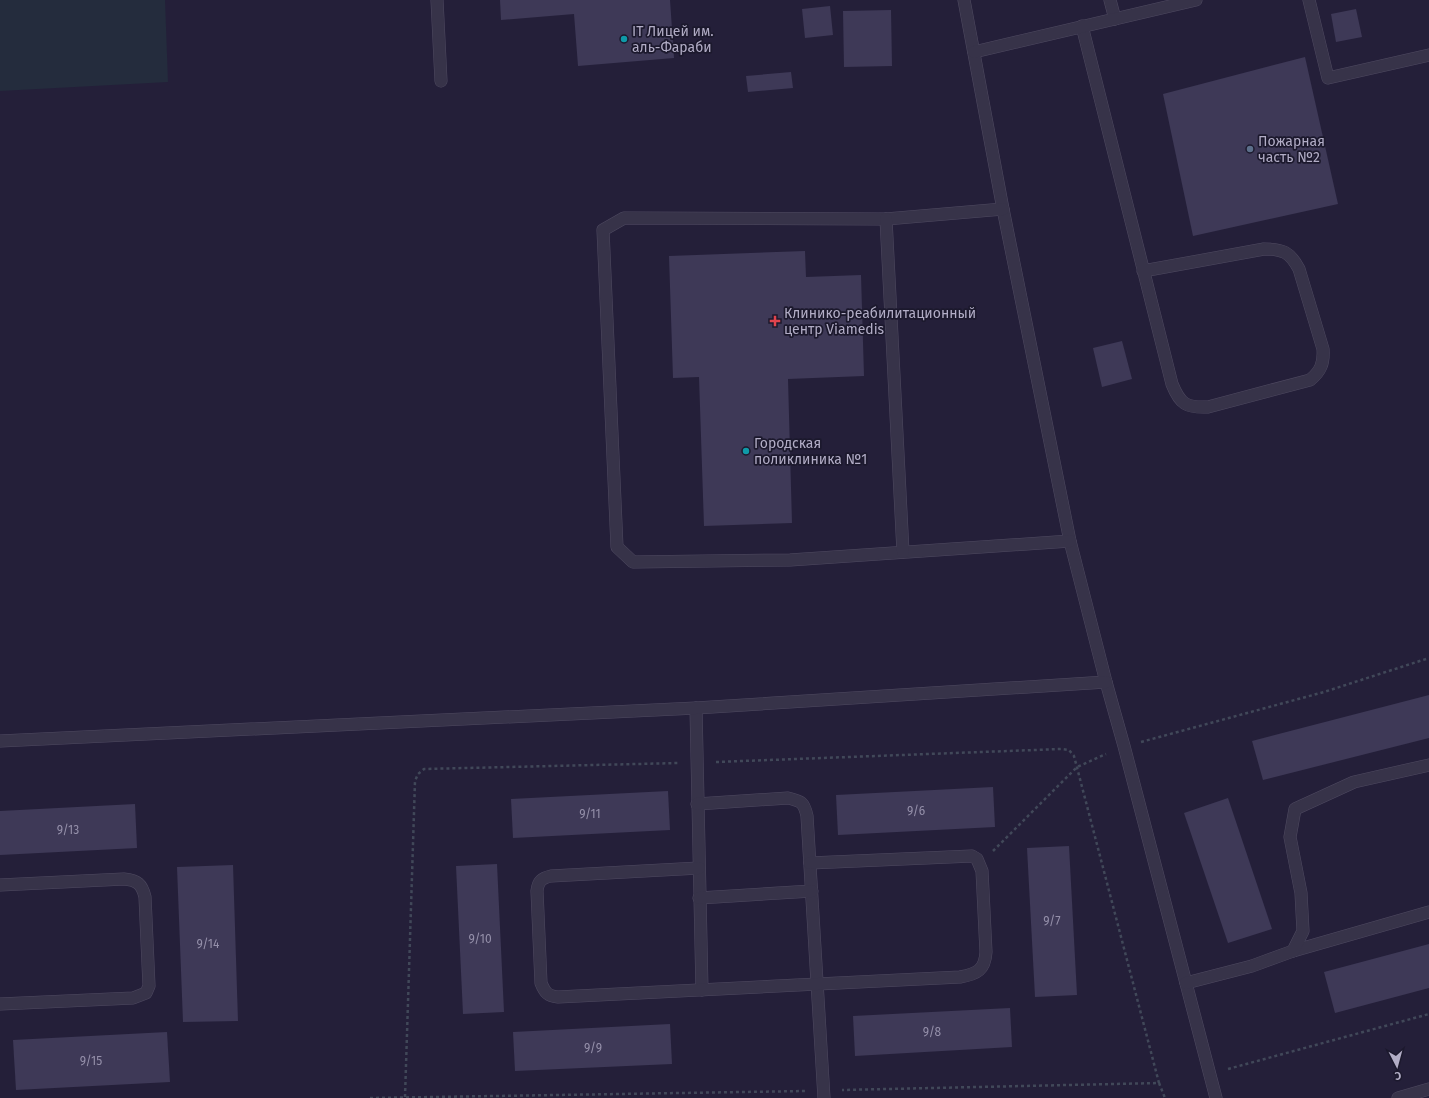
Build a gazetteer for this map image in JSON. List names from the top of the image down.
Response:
{
  "places": {
    "other": ["IT Лицей им. аль-Фараби", "Пожарная часть №2", "Городская поликлиника №1"],
    "health": ["Клинико-реабилитационный центр Viamedis"]
  },
  "house_numbers": [
    "9/6",
    "9/11",
    "9/13",
    "9/7",
    "9/10",
    "9/14",
    "9/8",
    "9/9",
    "9/15"
  ],
  "north": "bottom"
}
